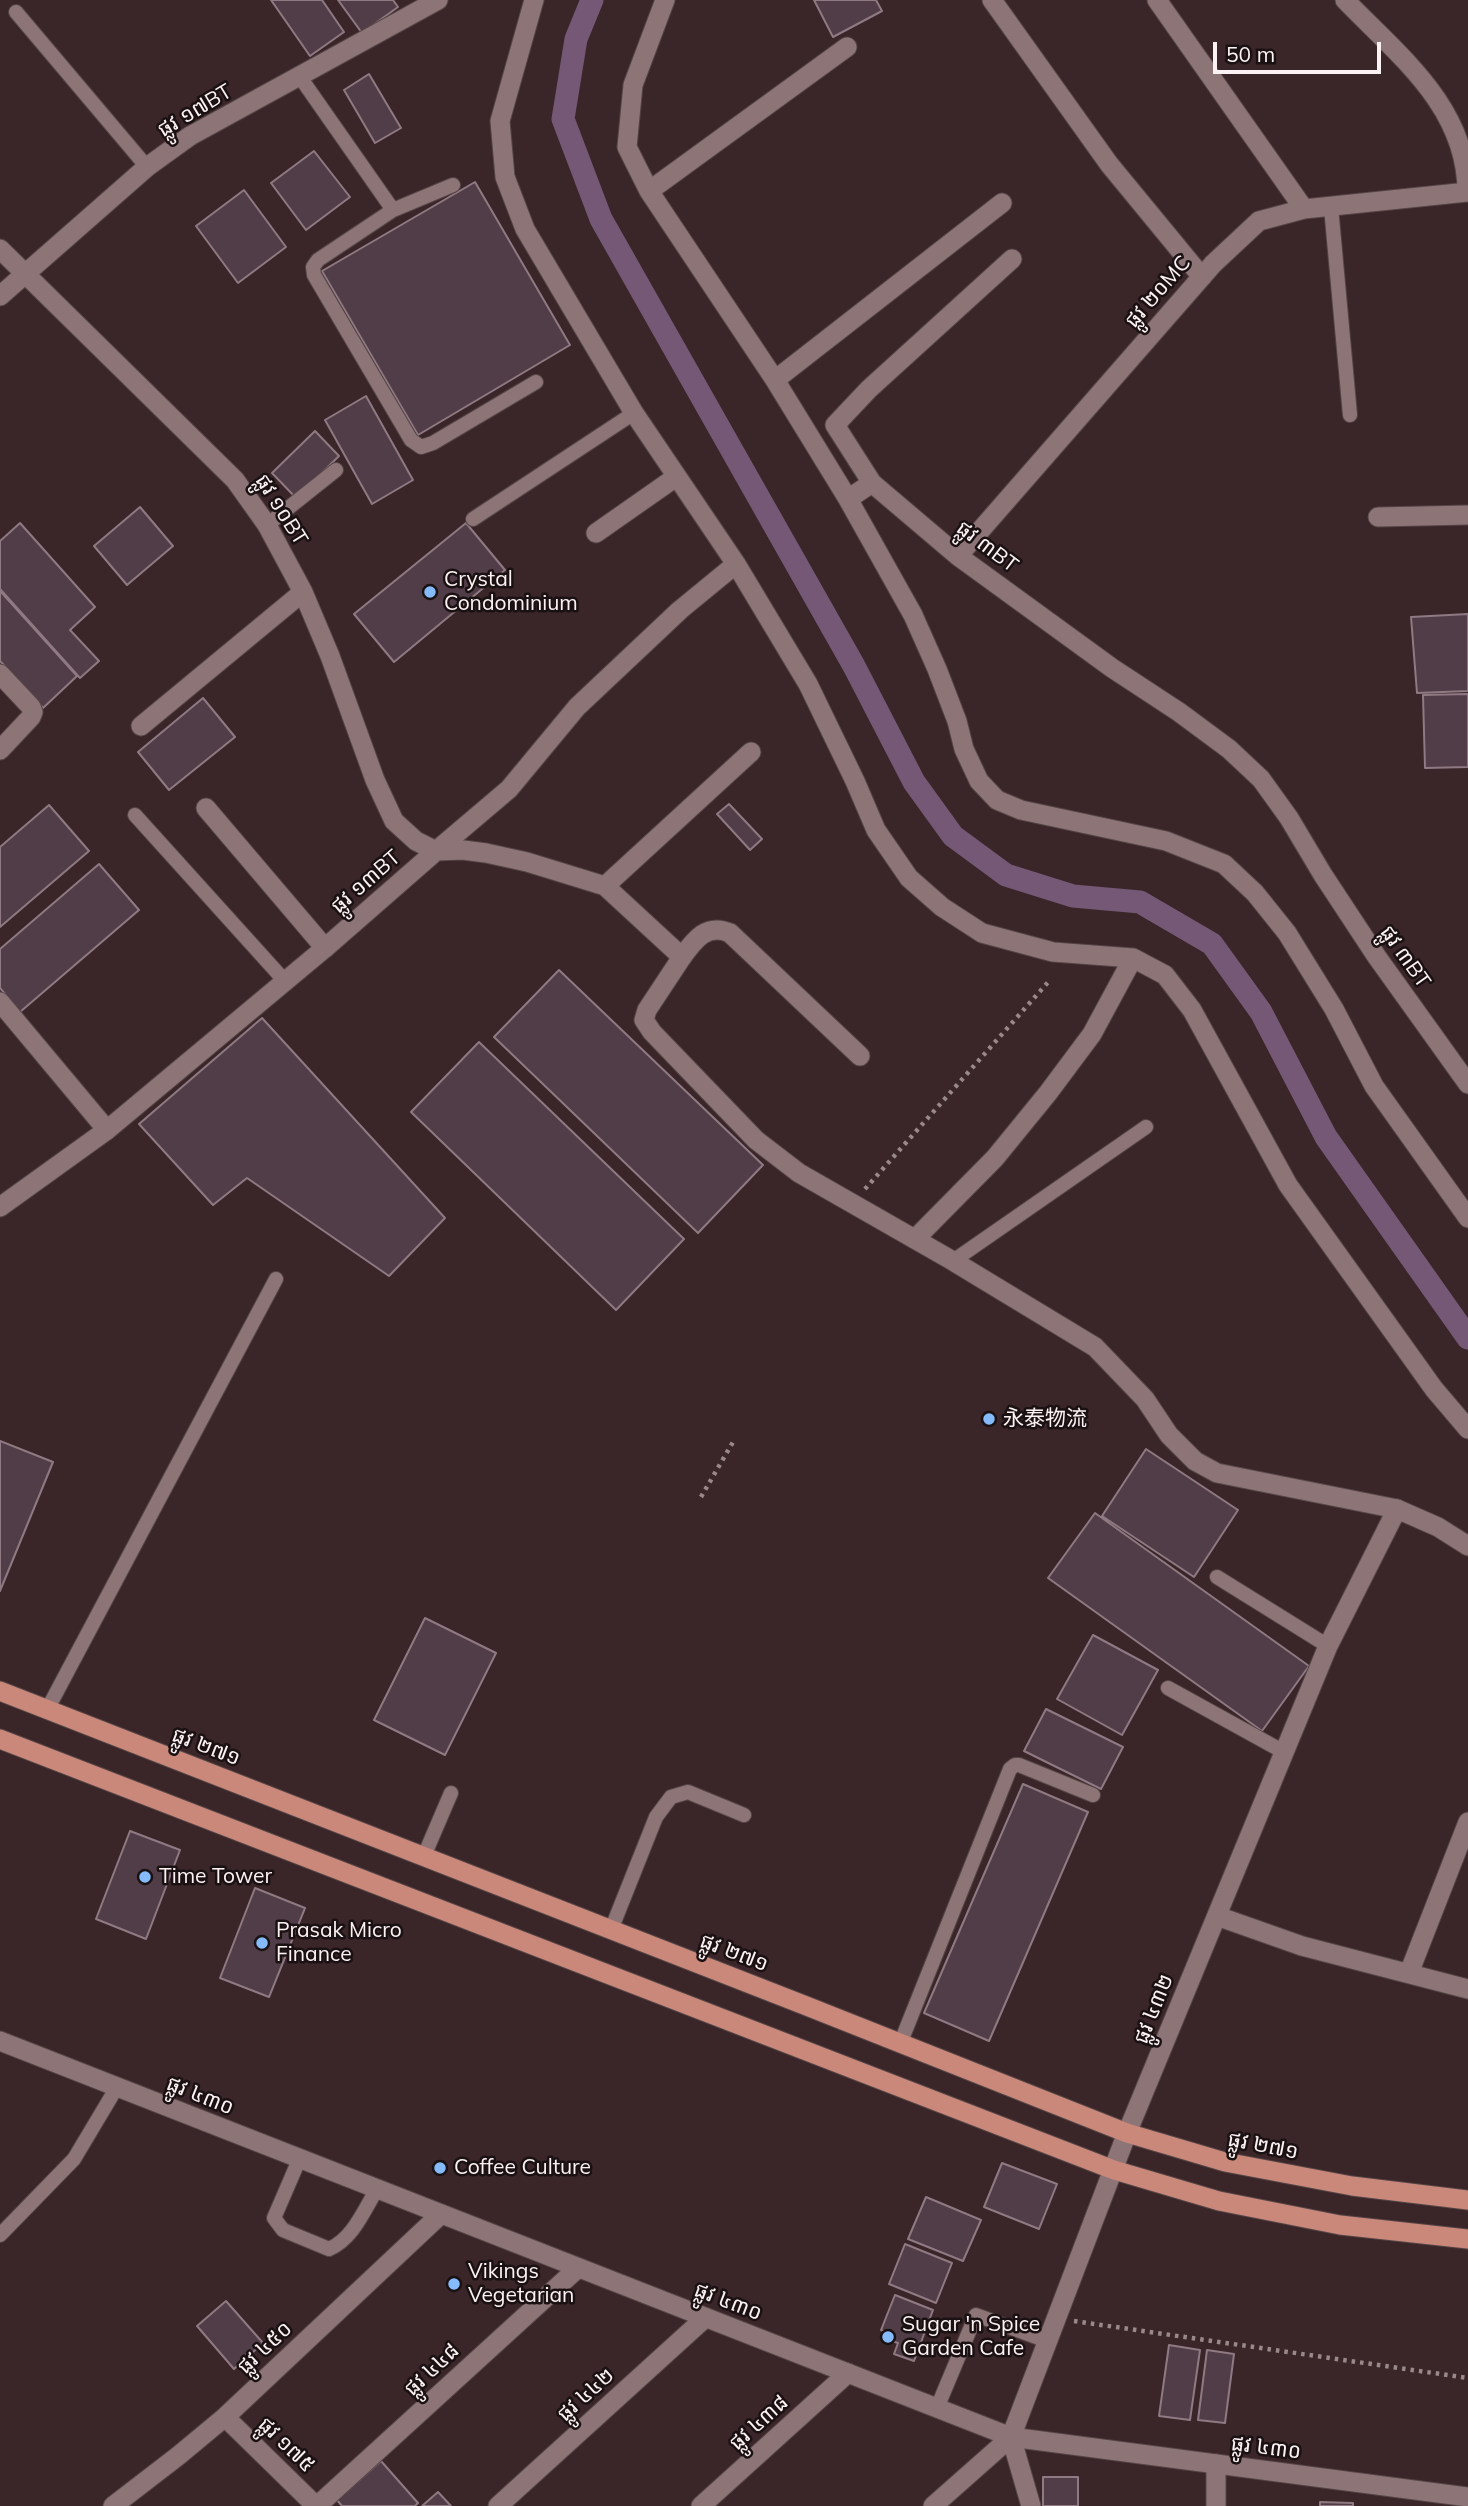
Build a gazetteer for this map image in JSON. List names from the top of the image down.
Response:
{
  "streets": {
    "main road": ["ផ្លូវ ២៧១"],
    "street": [
      "ផ្លូវ ១៧BT",
      "ផ្លូវ ២០MC",
      "ផ្លូវ ១០BT",
      "ផ្លូវ ៣BT",
      "ផ្លូវ ១៣BT",
      "ផ្លូវ ៤៣២",
      "ផ្លូវ ៤៣០",
      "ផ្លូវ ៤៥០",
      "ផ្លូវ ៤៤៨",
      "ផ្លូវ ៤៤២",
      "ផ្លូវ ៤៣៨",
      "ផ្លូវ ១៧៥"
    ]
  },
  "crossings": [
    ["ផ្លូវ ១៧BT", "ផ្លូវ ១០BT"],
    ["ផ្លូវ ២០MC", "ផ្លូវ ៣BT"],
    ["ផ្លូវ ១០BT", "ផ្លូវ ១៣BT"],
    ["ផ្លូវ ២៧១", "ផ្លូវ ៤៣២"],
    ["ផ្លូវ ៤៣២", "ផ្លូវ ៤៣០"],
    ["ផ្លូវ ៤៣០", "ផ្លូវ ៤៥០"],
    ["ផ្លូវ ៤៣០", "ផ្លូវ ៤៤៨"],
    ["ផ្លូវ ៤៣០", "ផ្លូវ ៤៤២"],
    ["ផ្លូវ ៤៣០", "ផ្លូវ ៤៣៨"],
    ["ផ្លូវ ៤៥០", "ផ្លូវ ១៧៥"],
    ["ផ្លូវ ៤៤៨", "ផ្លូវ ១៧៥"]
  ],
  "places": [
    "Crystal Condominium",
    "永泰物流",
    "Time Tower",
    "Prasak Micro Finance",
    "Coffee Culture",
    "Vikings Vegetarian",
    "Sugar 'n Spice Garden Cafe"
  ],
  "scale_bar": "50 m"
}
